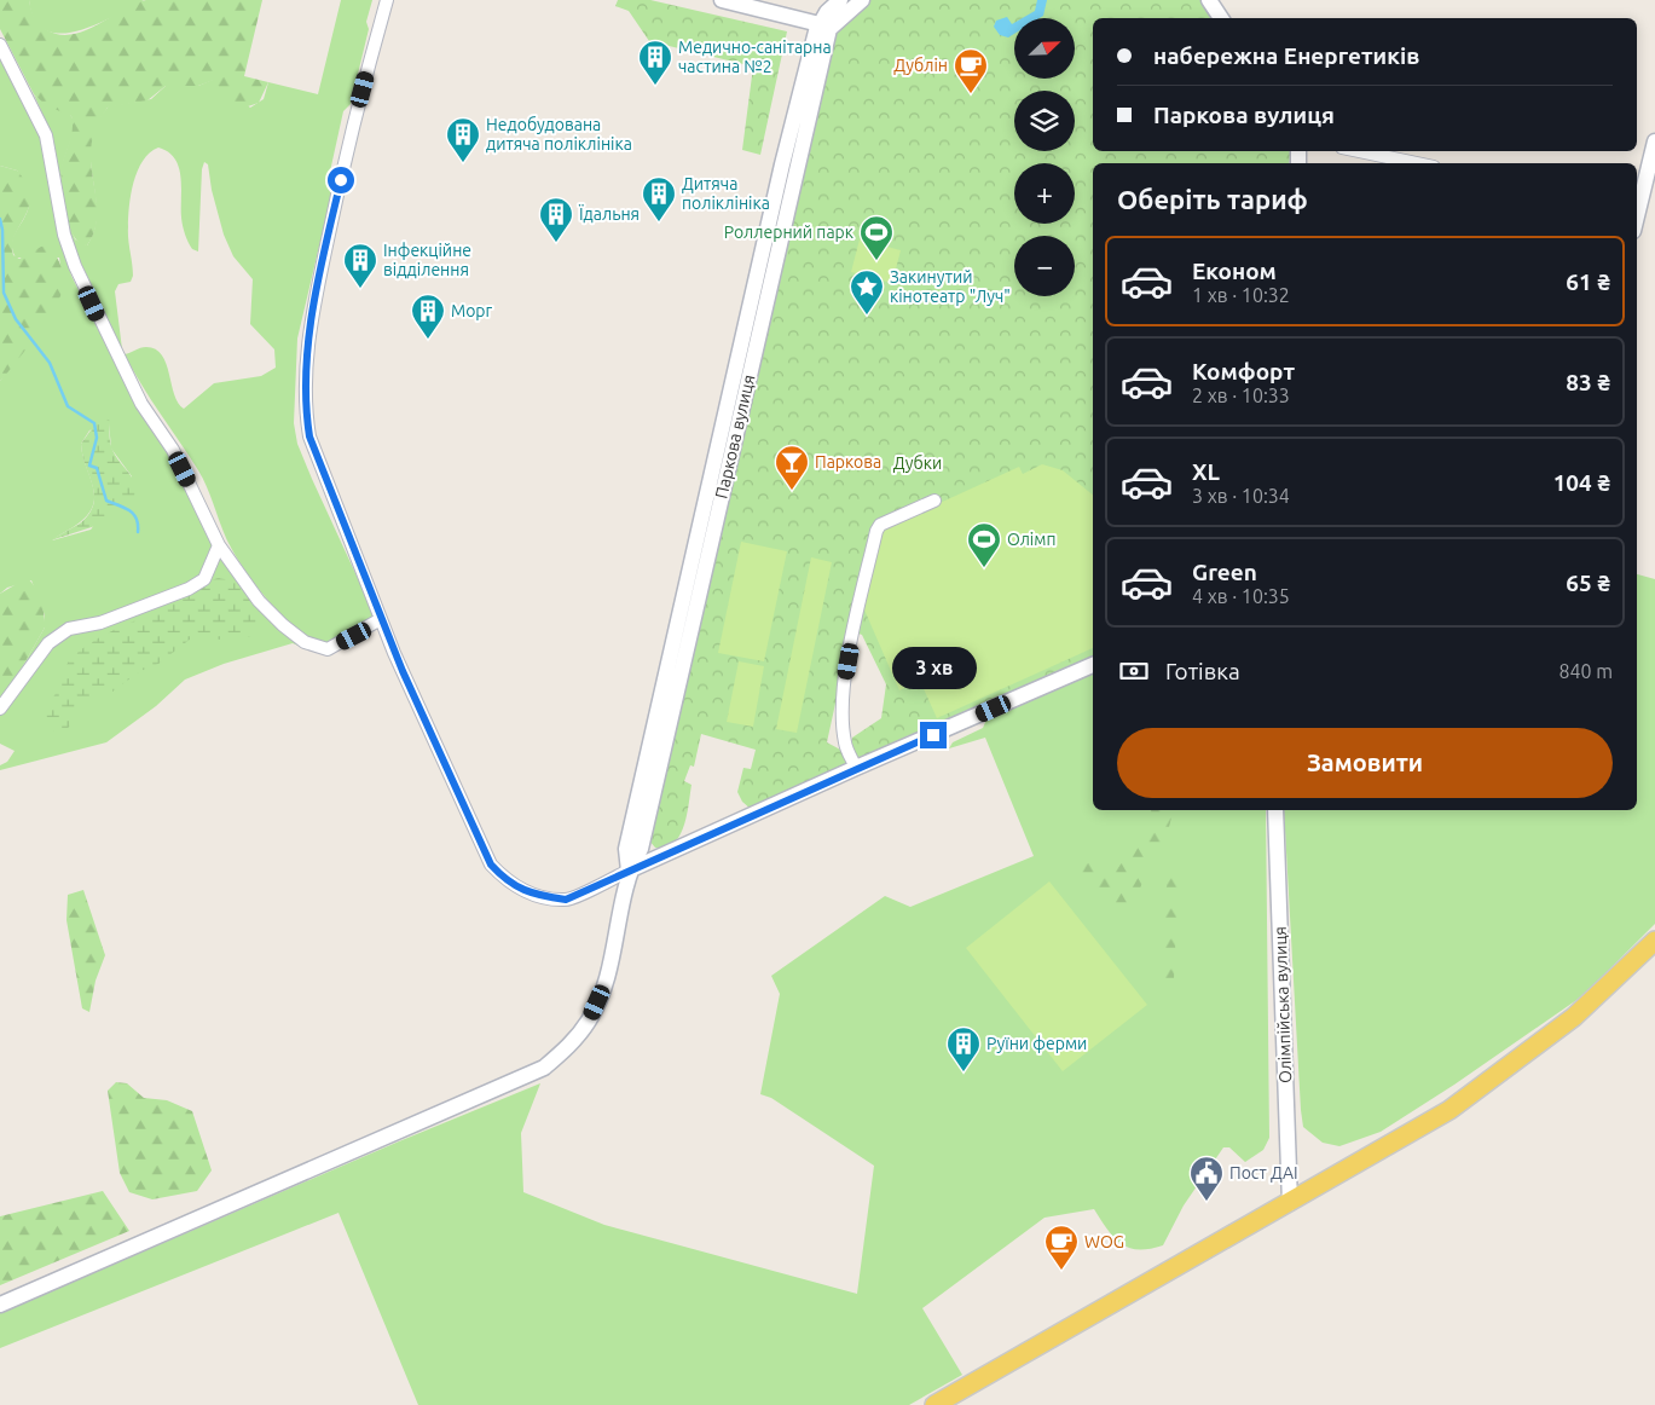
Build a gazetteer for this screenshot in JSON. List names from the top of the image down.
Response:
{
  "streets": {
    "street": ["Паркова вулиця", "Олімпійська вулиця"]
  },
  "parks": ["Дубки"],
  "places": {
    "building": [
      "Медично-санітарна частина №2",
      "Недобудована дитяча поліклініка",
      "Дитяча поліклініка",
      "Їдальня",
      "Інфекційне відділення",
      "Морг",
      "Руїни ферми"
    ],
    "cafe": ["Дублін", "WOG"],
    "sports": ["Роллерний парк", "Олімп"],
    "place": ["Закинутий кінотеатр \"Луч\""],
    "bar": ["Паркова"],
    "public building": ["Пост ДАІ"]
  },
  "north": "top right",
  "page": {
    "map_buttons": ["+", "−"],
    "banner": ["набережна Енергетиків", "Паркова вулиця"],
    "heading": "Оберіть тариф",
    "list": [
      {
        "name": "Економ",
        "note": "1 хв · 10:32",
        "value": "61 ₴"
      },
      {
        "name": "Комфорт",
        "note": "2 хв · 10:33",
        "value": "83 ₴"
      },
      {
        "name": "XL",
        "note": "3 хв · 10:34",
        "value": "104 ₴"
      },
      {
        "name": "Green",
        "note": "4 хв · 10:35",
        "value": "65 ₴"
      }
    ],
    "pay": ["Готівка", "840 m"],
    "bubble": "3 хв",
    "buttons": "Замовити"
  }
}
